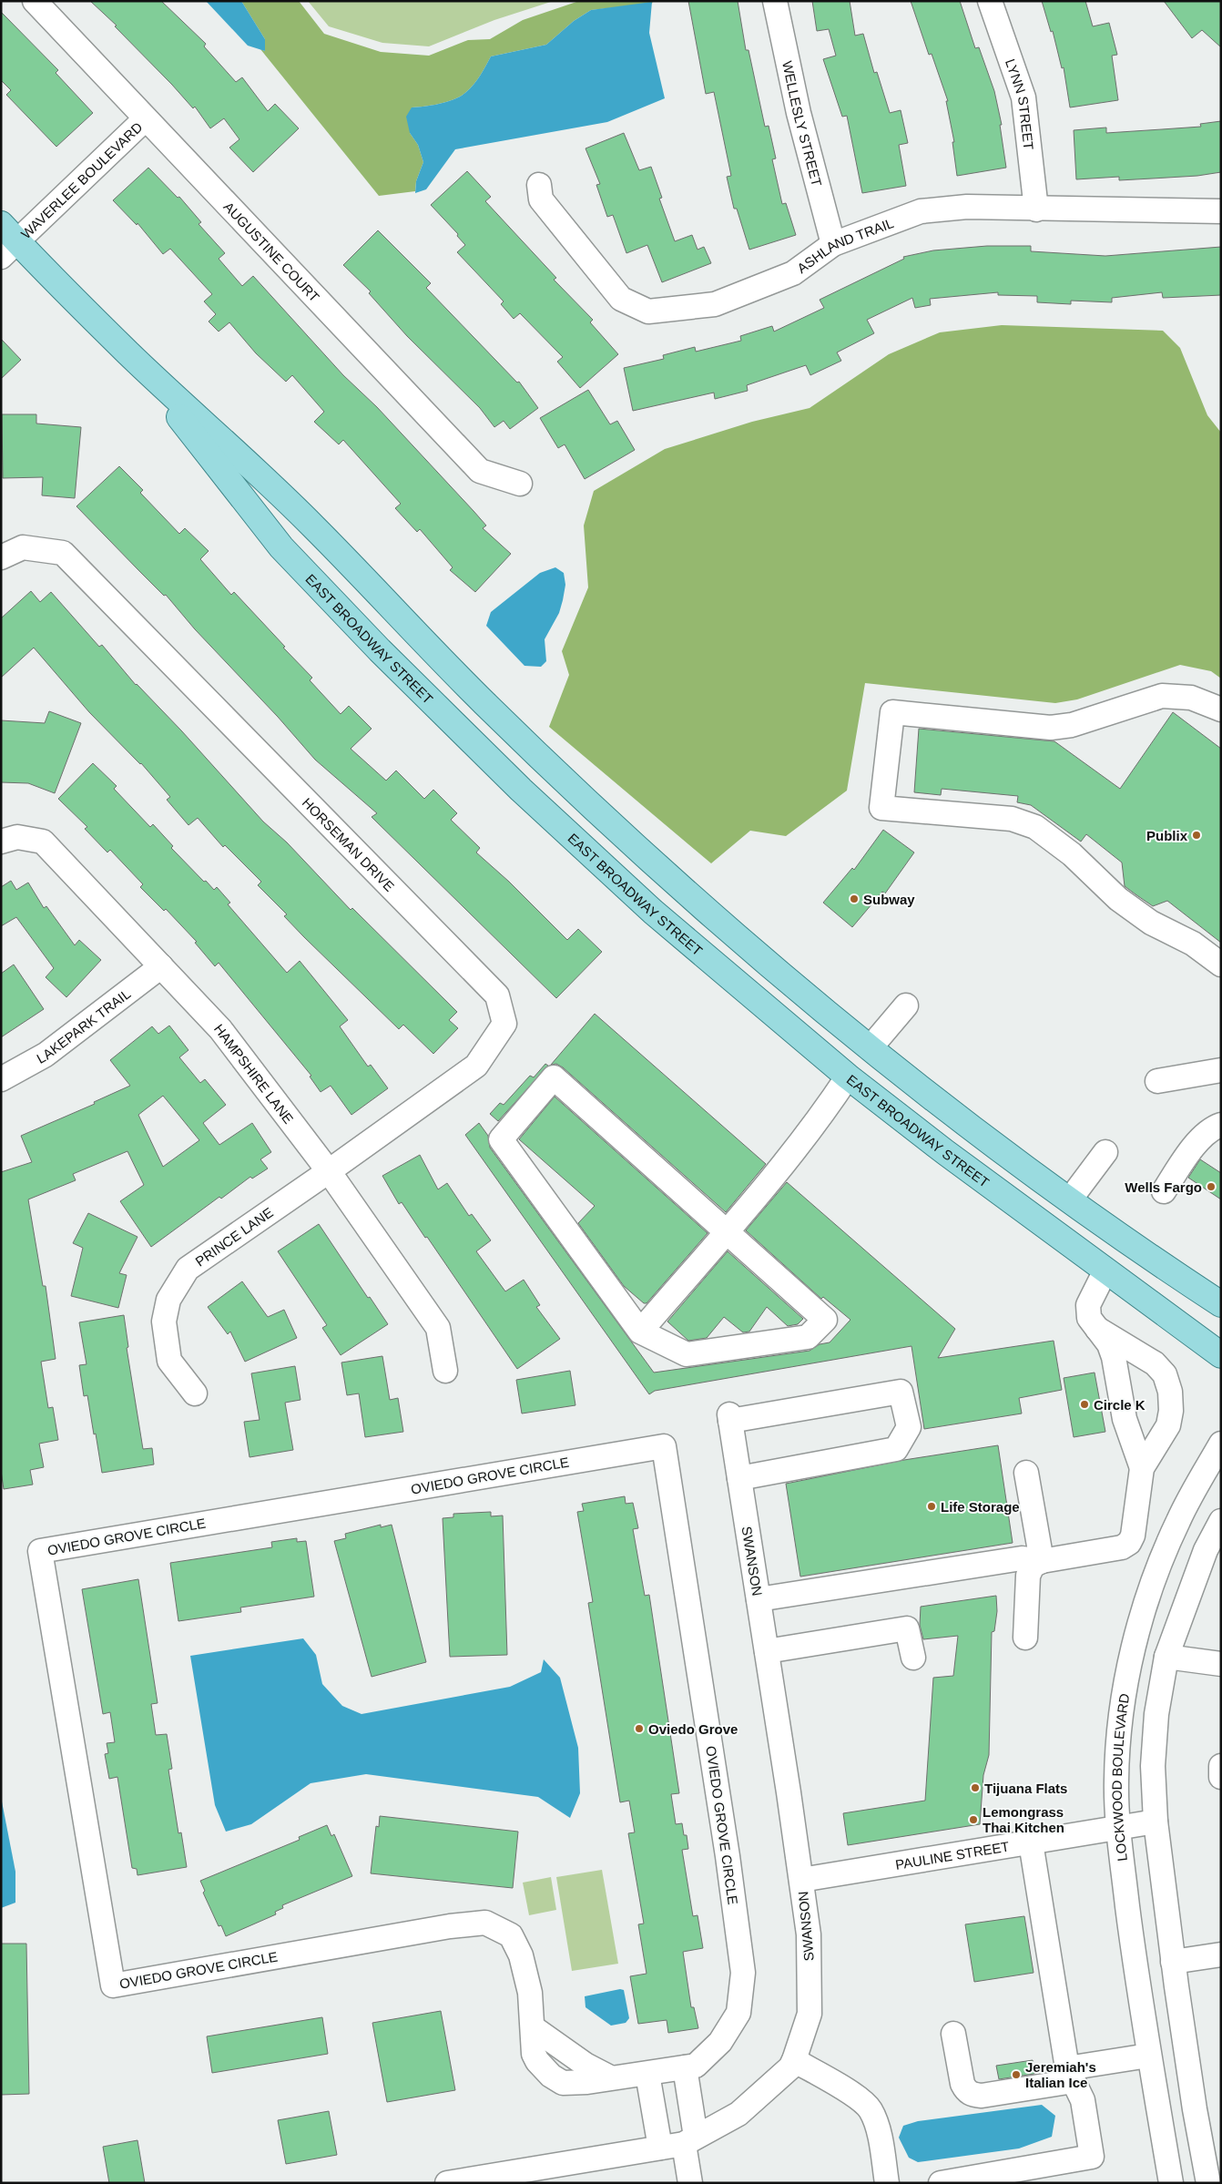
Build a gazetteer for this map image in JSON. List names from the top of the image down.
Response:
{
  "streets": {
    "main road": ["EAST BROADWAY STREET"],
    "street": [
      "LYNN STREET",
      "WELLESLY STREET",
      "WAVERLEE BOULEVARD",
      "ASHLAND TRAIL",
      "AUGUSTINE COURT",
      "HORSEMAN DRIVE",
      "LAKEPARK TRAIL",
      "HAMPSHIRE LANE",
      "PRINCE LANE",
      "OVIEDO GROVE CIRCLE",
      "SWANSON",
      "LOCKWOOD BOULEVARD",
      "PAULINE STREET"
    ]
  },
  "crossings": [
    ["LYNN STREET", "ASHLAND TRAIL"],
    ["WELLESLY STREET", "ASHLAND TRAIL"],
    ["WAVERLEE BOULEVARD", "AUGUSTINE COURT"],
    ["WAVERLEE BOULEVARD", "EAST BROADWAY STREET"],
    ["HORSEMAN DRIVE", "HAMPSHIRE LANE"],
    ["HORSEMAN DRIVE", "PRINCE LANE"],
    ["LAKEPARK TRAIL", "HAMPSHIRE LANE"],
    ["HAMPSHIRE LANE", "PRINCE LANE"],
    ["SWANSON", "PAULINE STREET"],
    ["LOCKWOOD BOULEVARD", "PAULINE STREET"]
  ],
  "places": [
    "Publix",
    "Subway",
    "Wells Fargo",
    "Circle K",
    "Life Storage",
    "Oviedo Grove",
    "Tijuana Flats",
    "Lemongrass Thai Kitchen",
    "Jeremiah's Italian Ice"
  ]
}
